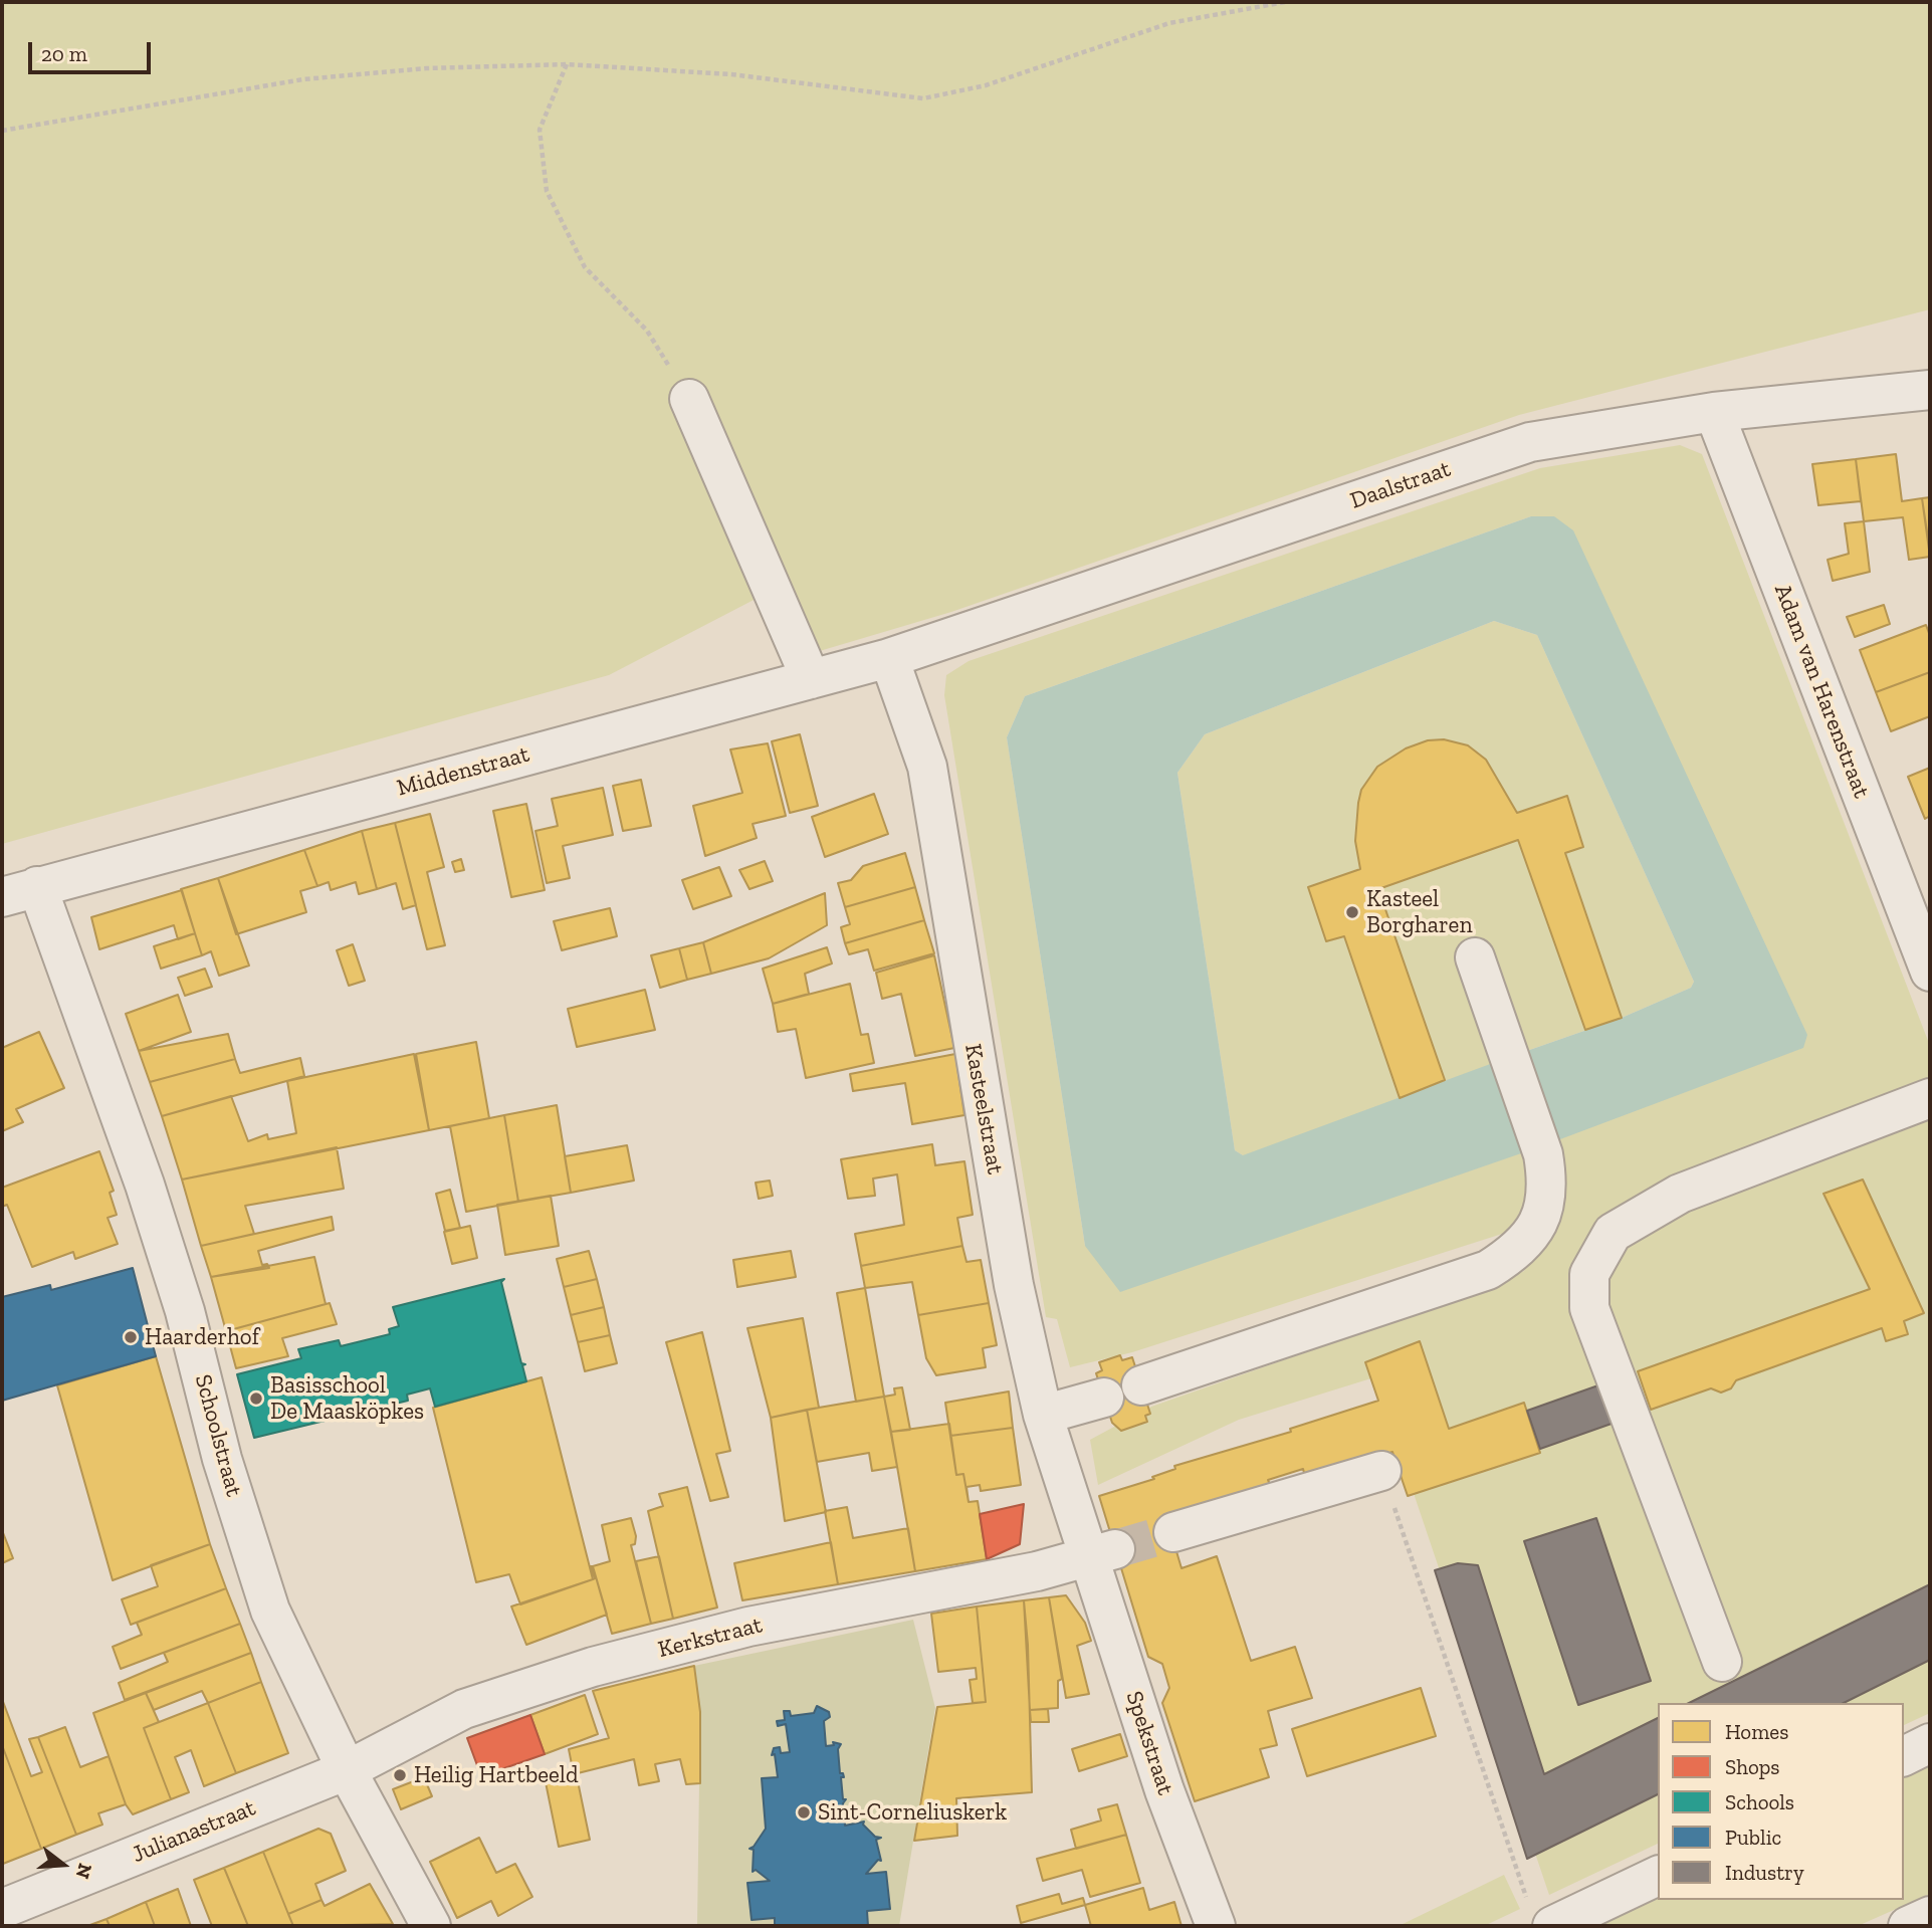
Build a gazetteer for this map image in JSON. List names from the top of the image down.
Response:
{
  "streets": {
    "street": [
      "Daalstraat",
      "Adam van Harenstraat",
      "Middenstraat",
      "Kasteelstraat",
      "Schoolstraat",
      "Kerkstraat",
      "Spekstraat",
      "Julianastraat"
    ]
  },
  "crossings": [
    ["Daalstraat", "Adam van Harenstraat"],
    ["Daalstraat", "Middenstraat"],
    ["Daalstraat", "Kasteelstraat"],
    ["Middenstraat", "Kasteelstraat"],
    ["Middenstraat", "Schoolstraat"],
    ["Kasteelstraat", "Kerkstraat"],
    ["Kasteelstraat", "Spekstraat"],
    ["Schoolstraat", "Kerkstraat"],
    ["Schoolstraat", "Julianastraat"],
    ["Kerkstraat", "Spekstraat"],
    ["Kerkstraat", "Julianastraat"]
  ],
  "places": [
    "Kasteel Borgharen",
    "Haarderhof",
    "Basisschool De Maasköpkes",
    "Heilig Hartbeeld",
    "Sint-Corneliuskerk"
  ],
  "legend": [
    "Homes",
    "Shops",
    "Schools",
    "Public",
    "Industry"
  ],
  "scale_bar": "20 m",
  "north": "right"
}
